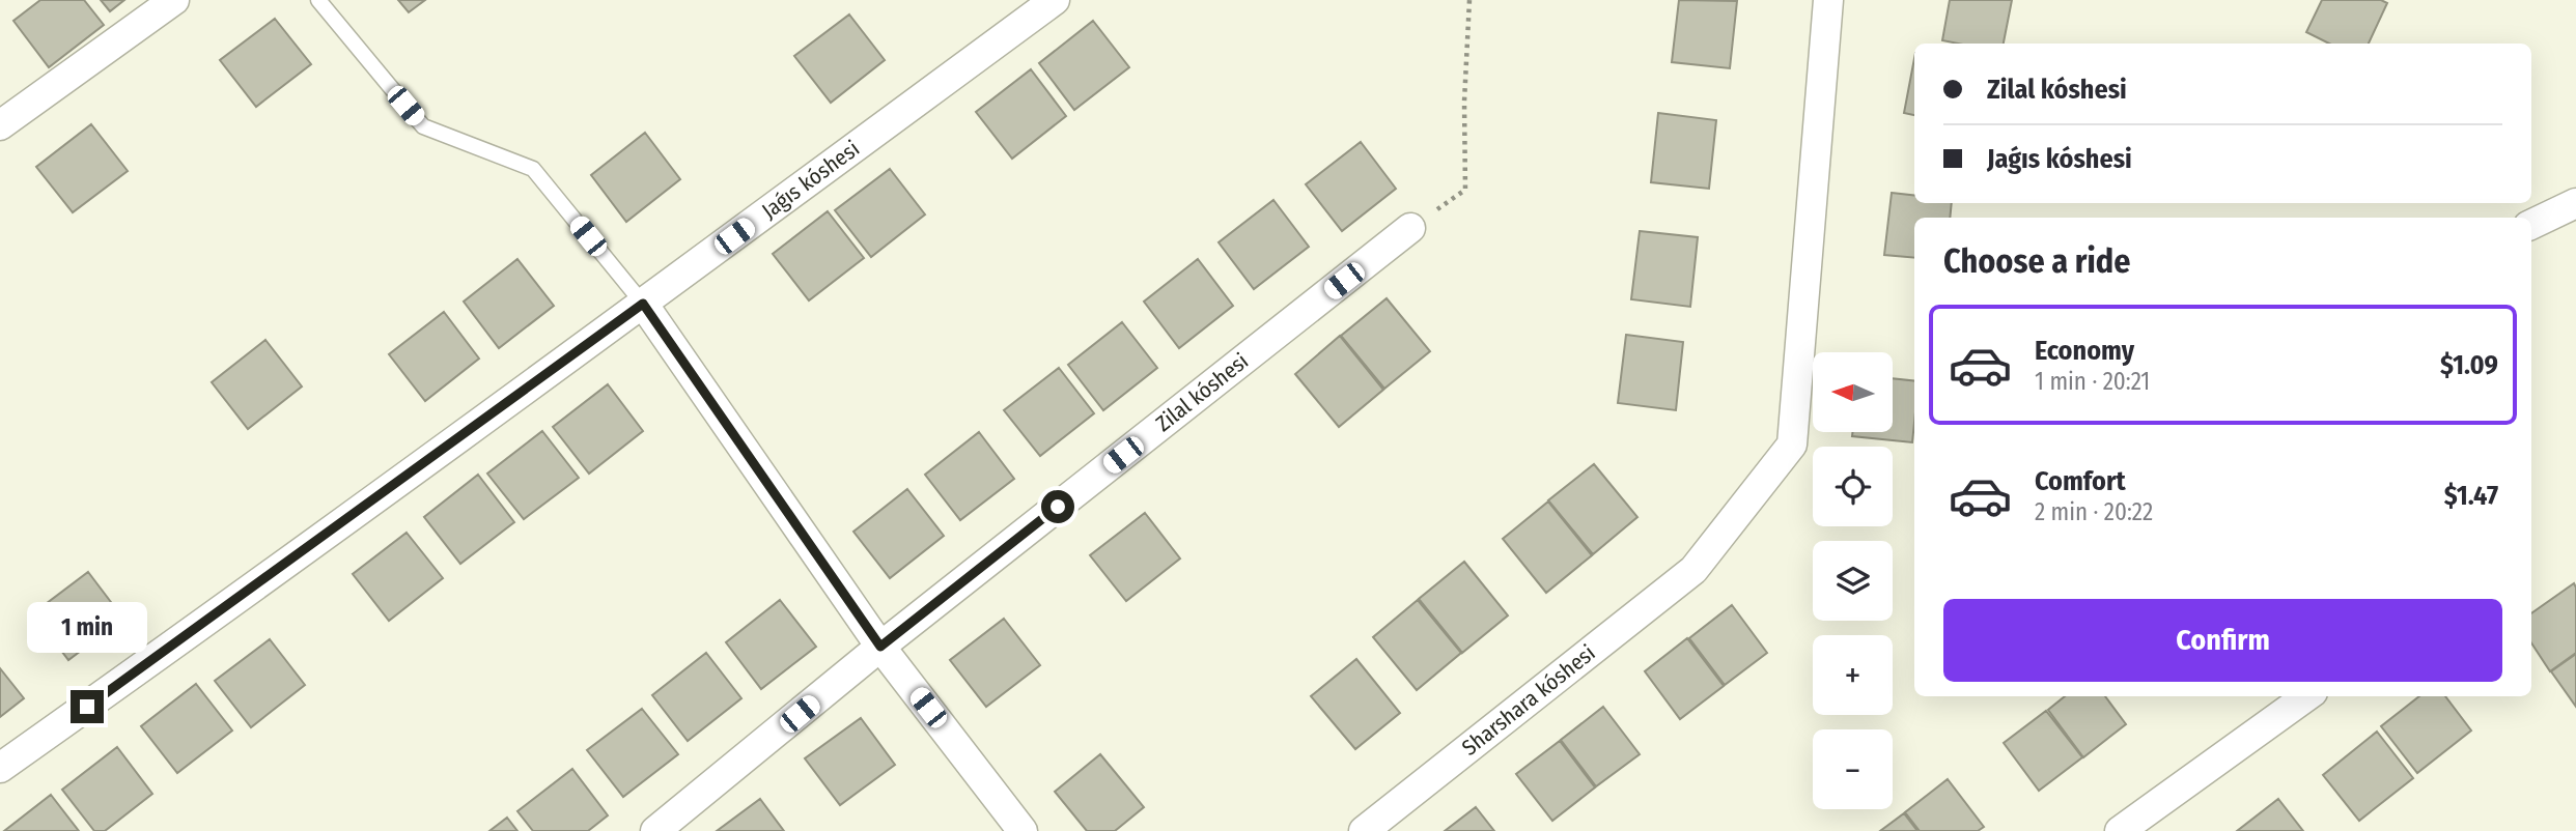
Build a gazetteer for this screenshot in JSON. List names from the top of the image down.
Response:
{
  "streets": {
    "street": ["Jaǵıs kóshesi", "Zilal kóshesi", "Sharshara kóshesi"]
  },
  "north": "left",
  "page": {
    "banner": ["Zilal kóshesi", "Jaǵıs kóshesi"],
    "heading": "Choose a ride",
    "list": [
      {
        "name": "Economy",
        "note": "1 min · 20:21",
        "value": "$1.09"
      },
      {
        "name": "Comfort",
        "note": "2 min · 20:22",
        "value": "$1.47"
      }
    ],
    "map_buttons": ["+", "−"],
    "buttons": "Confirm",
    "bubble": "1 min"
  }
}
